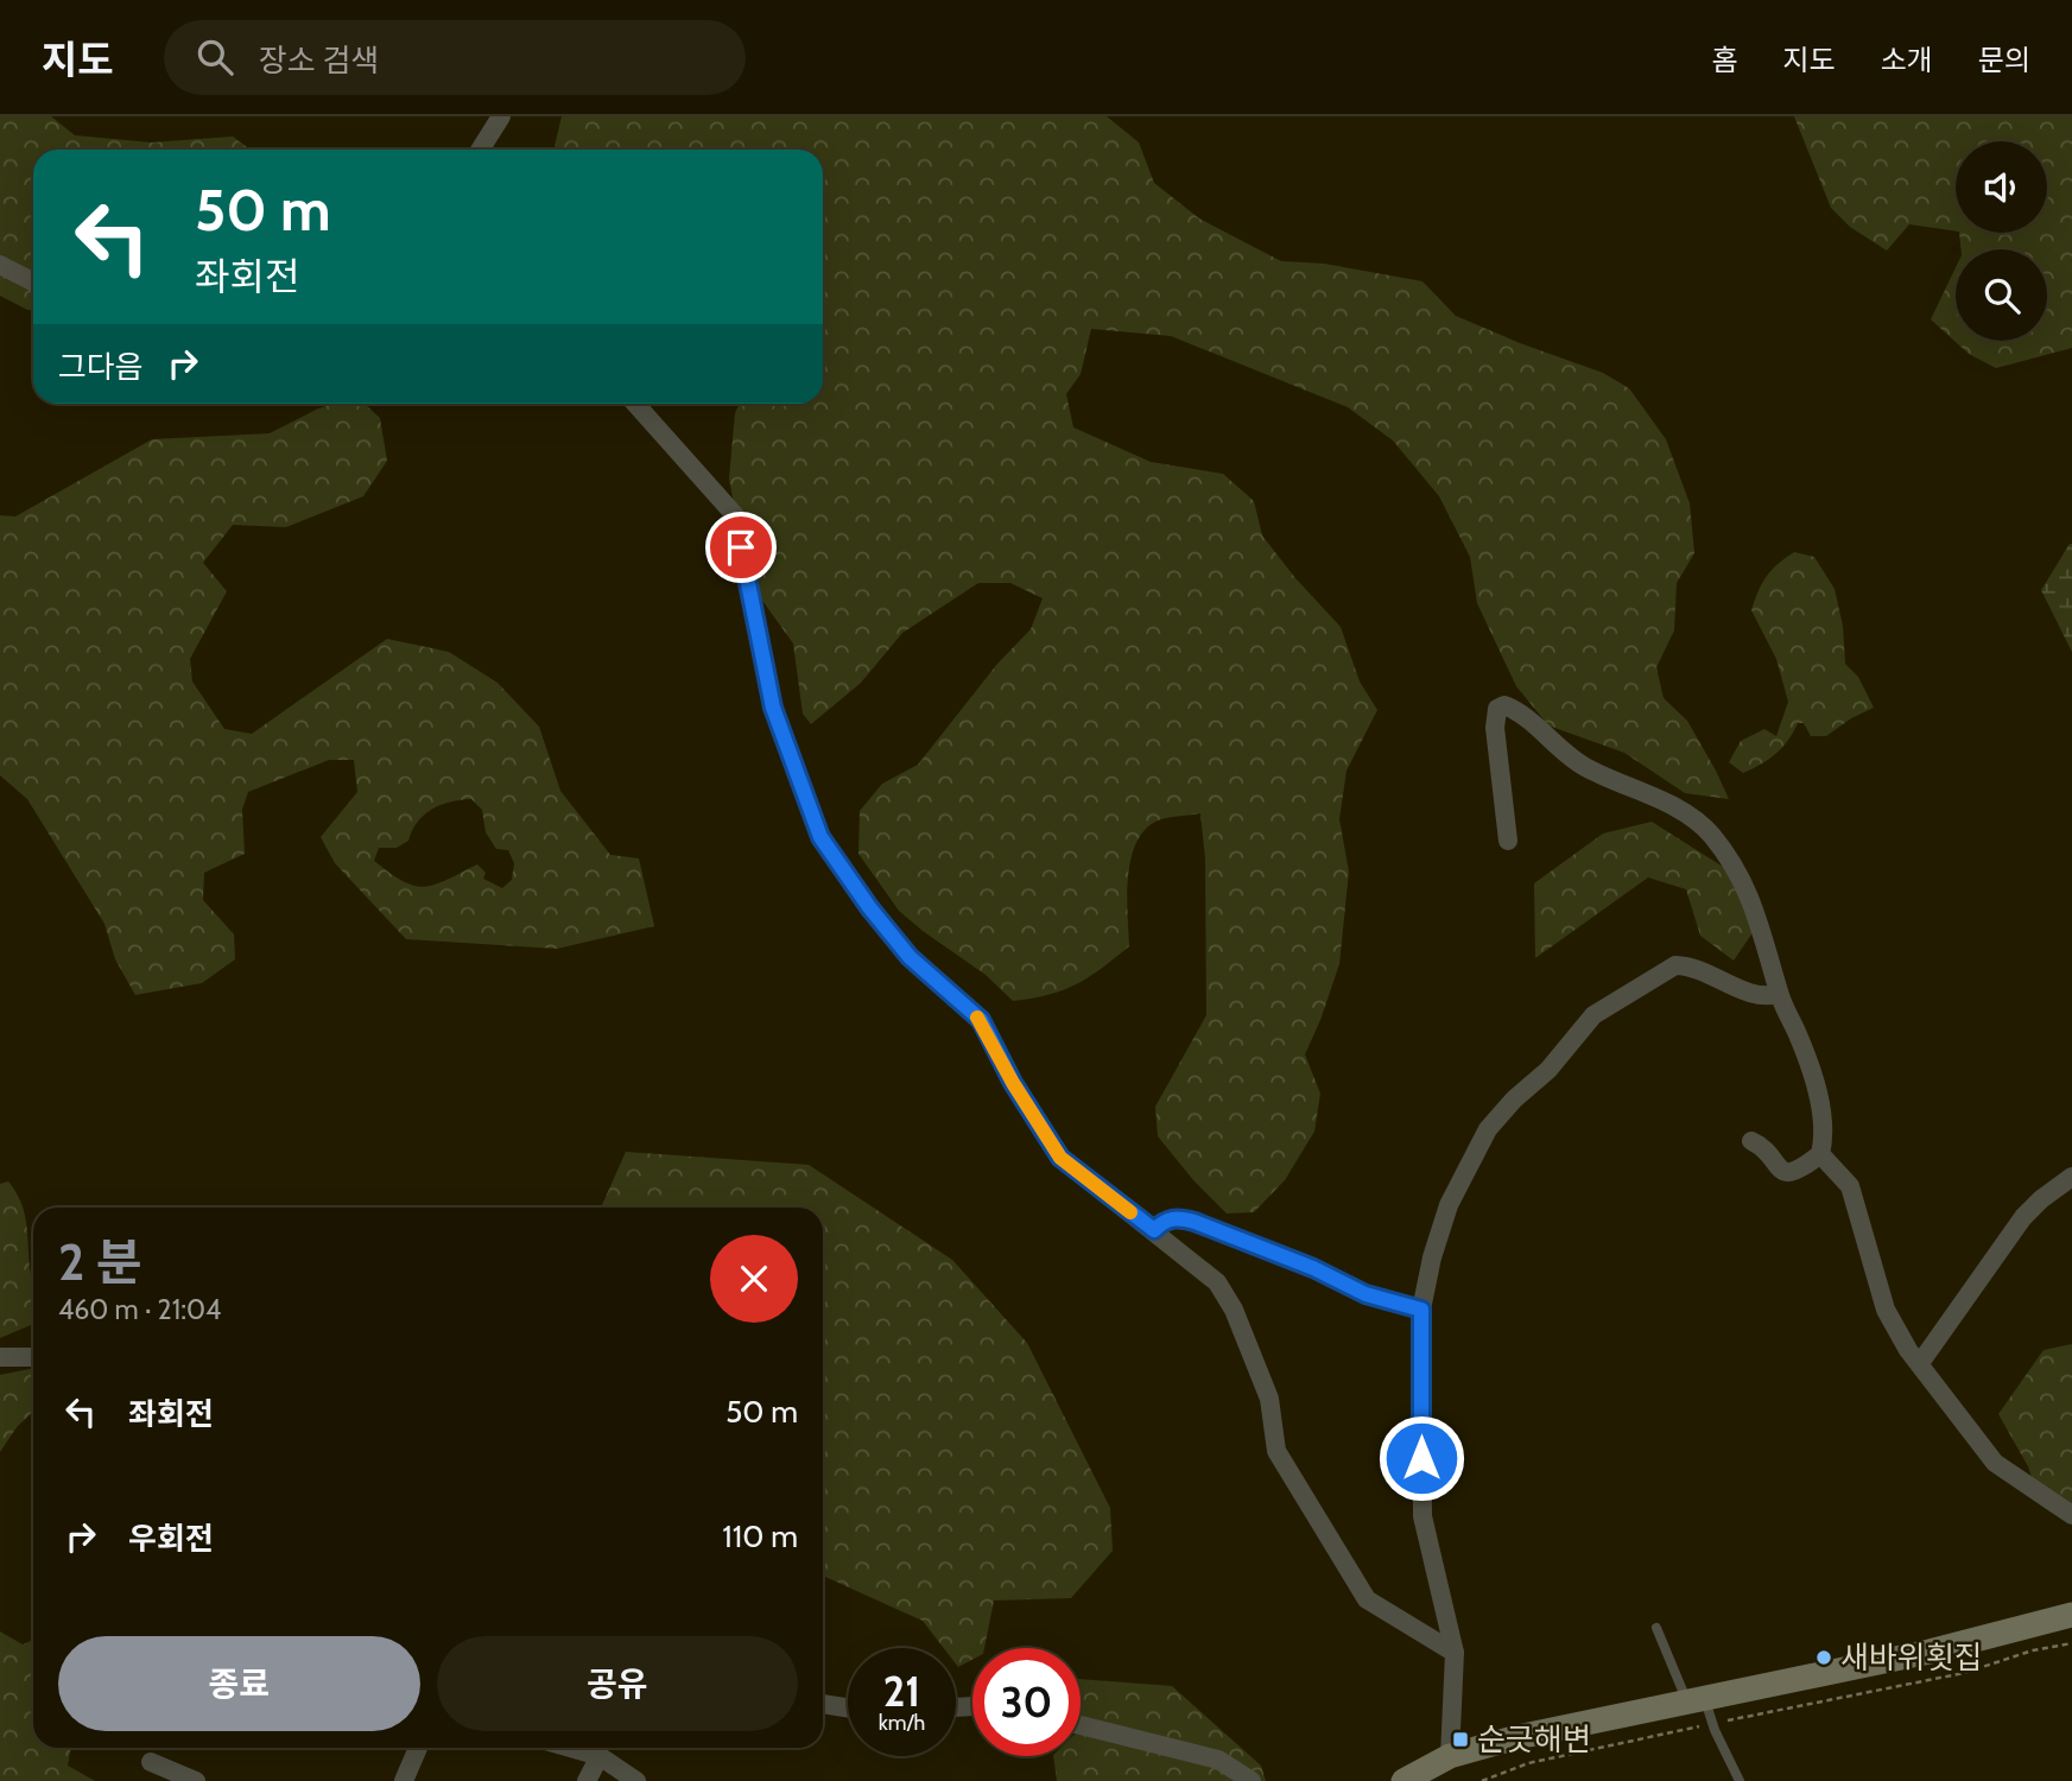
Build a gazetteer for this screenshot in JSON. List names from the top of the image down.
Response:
{
  "places": {
    "other": ["새바위횟집"],
    "transit": ["순긋해변"]
  },
  "page": {
    "header": "지도",
    "search": "장소 검색",
    "nav": [
      "홈",
      "지도",
      "소개",
      "문의"
    ],
    "turn": ["50 m", "좌회전"],
    "then": "그다음",
    "heading": ["2 분", "460 m · 21:04"],
    "list": [
      {
        "name": "좌회전",
        "value": "50 m"
      },
      {
        "name": "우회전",
        "value": "110 m"
      }
    ],
    "buttons": ["종료", "공유"],
    "speed": "21 km/h",
    "limit": "30"
  }
}
